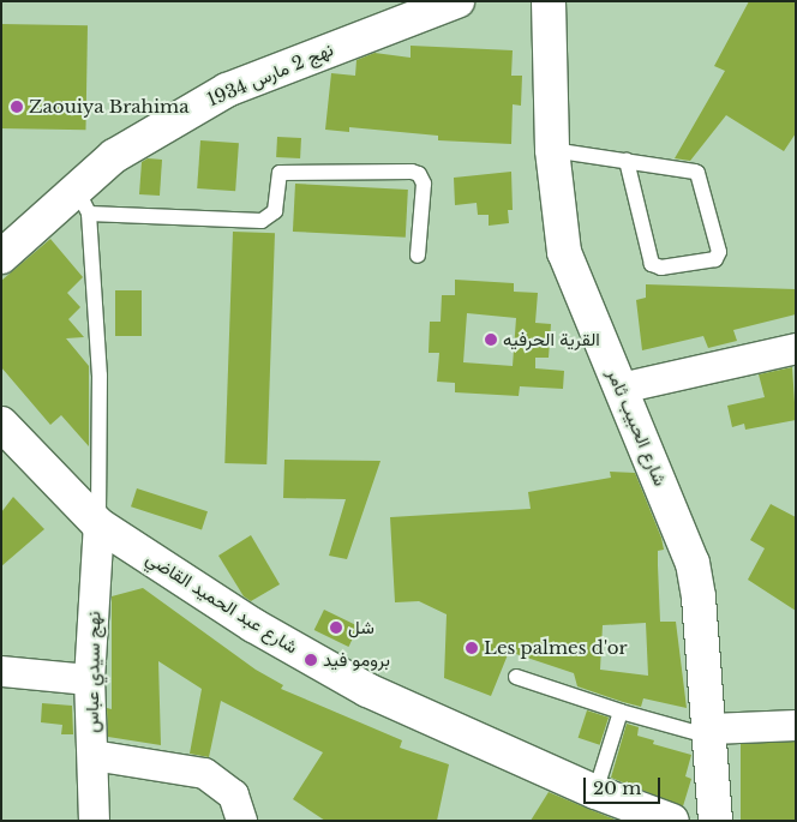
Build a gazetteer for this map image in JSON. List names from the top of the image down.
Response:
{
  "streets": {
    "street": [
      "نهج 2 مارس 1934",
      "شارع الحبيب ثامر",
      "شارع عبد الحميد القاضي",
      "نهج سيدي عباس"
    ]
  },
  "crossings": [
    ["شارع عبد الحميد القاضي", "نهج سيدي عباس"]
  ],
  "places": [
    "Zaouiya Brahima",
    "القرية الحرفيه",
    "شل",
    "Les palmes d'or",
    "برومو فيد"
  ],
  "scale_bar": "20 m"
}
